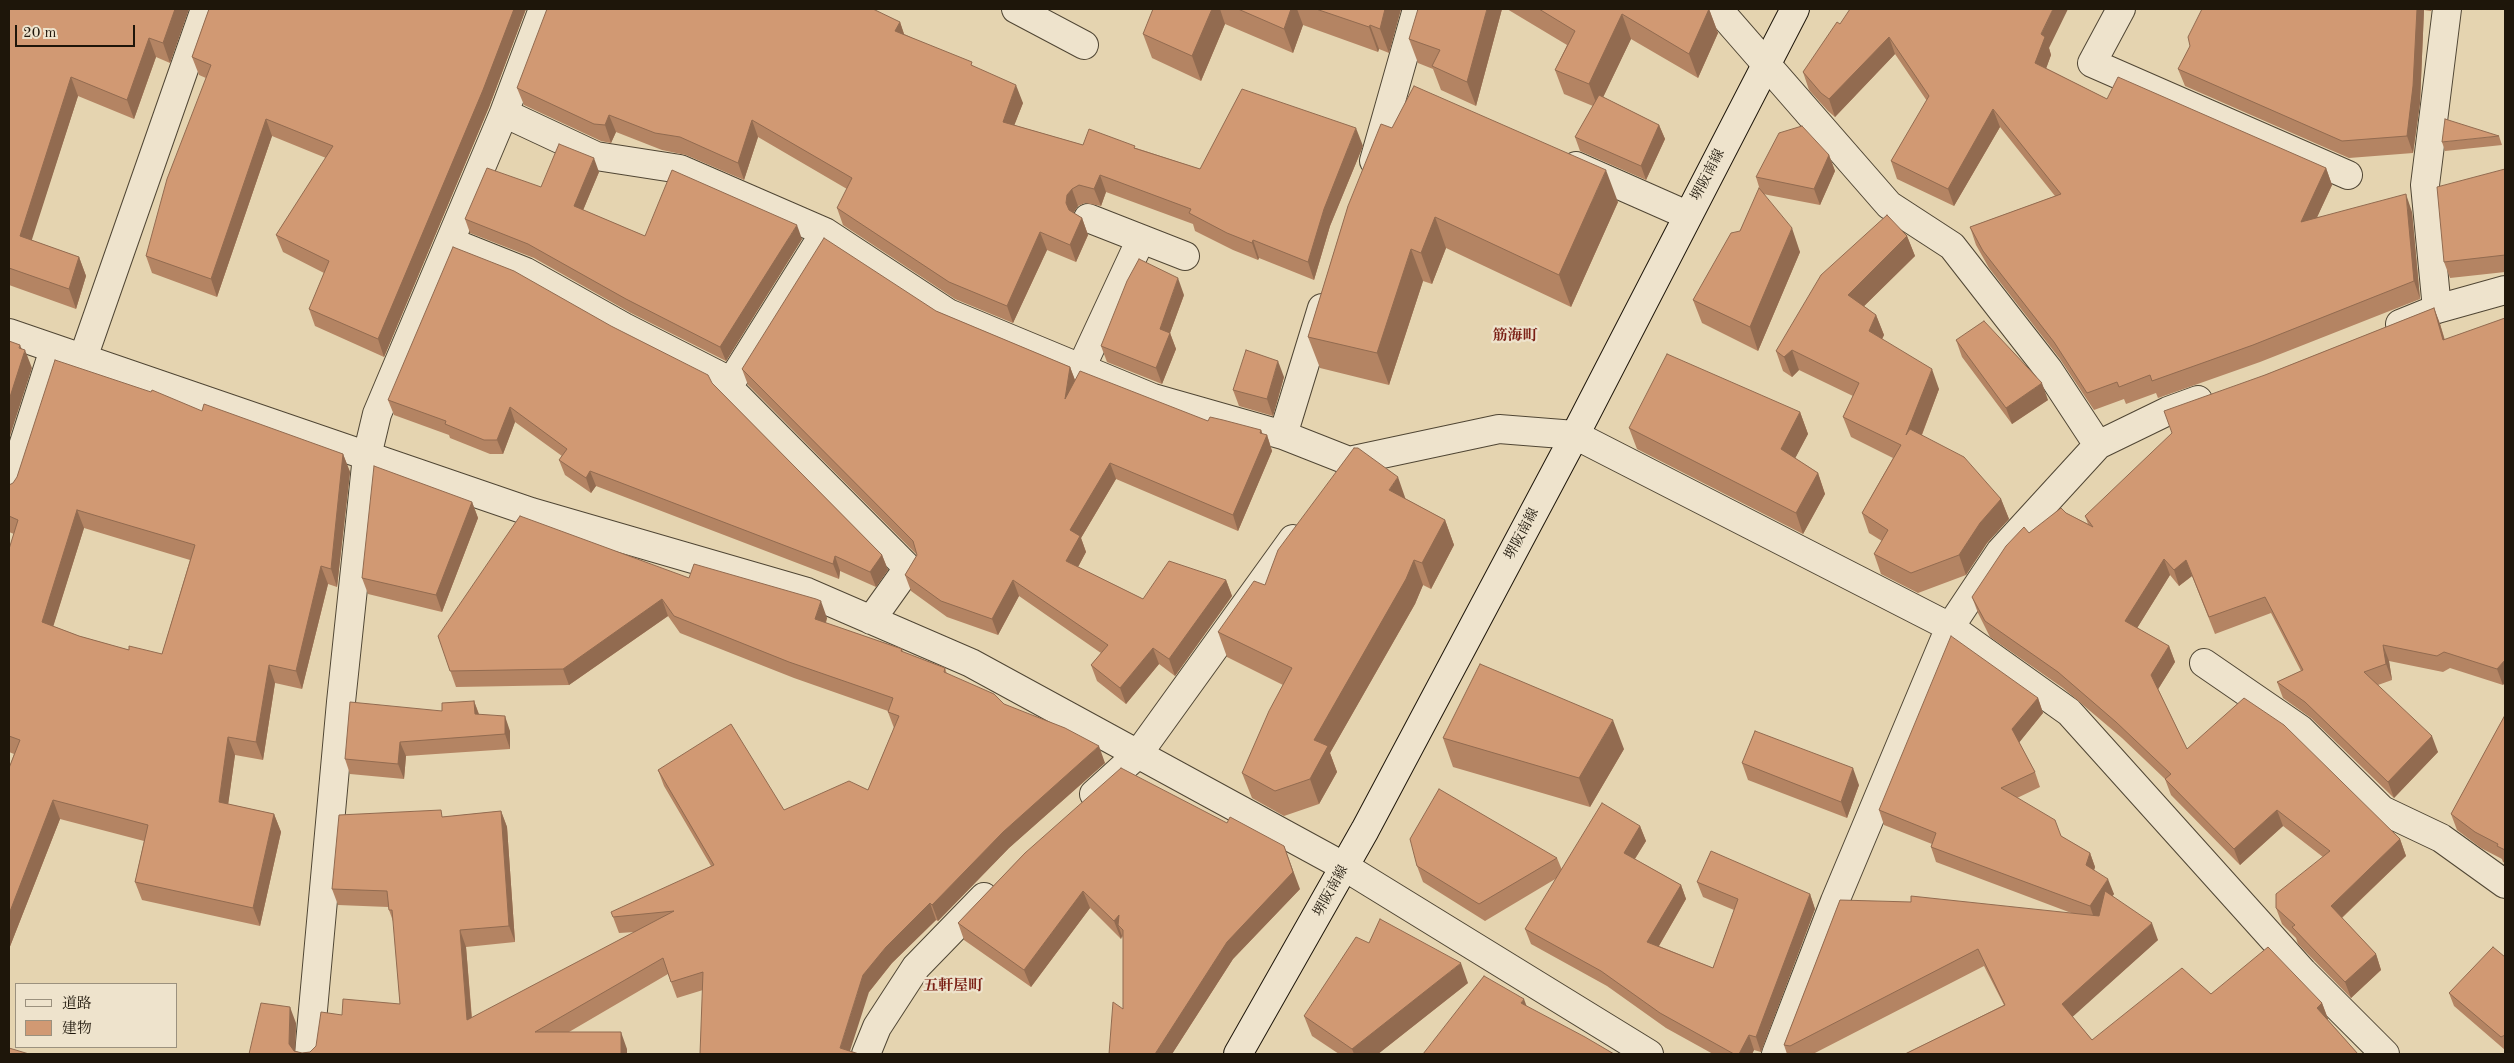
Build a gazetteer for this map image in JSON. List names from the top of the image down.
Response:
{
  "streets": {
    "street": ["堺阪南線"]
  },
  "districts": ["筋海町", "五軒屋町"],
  "legend": ["道路", "建物"],
  "scale_bar": "20 m"
}
